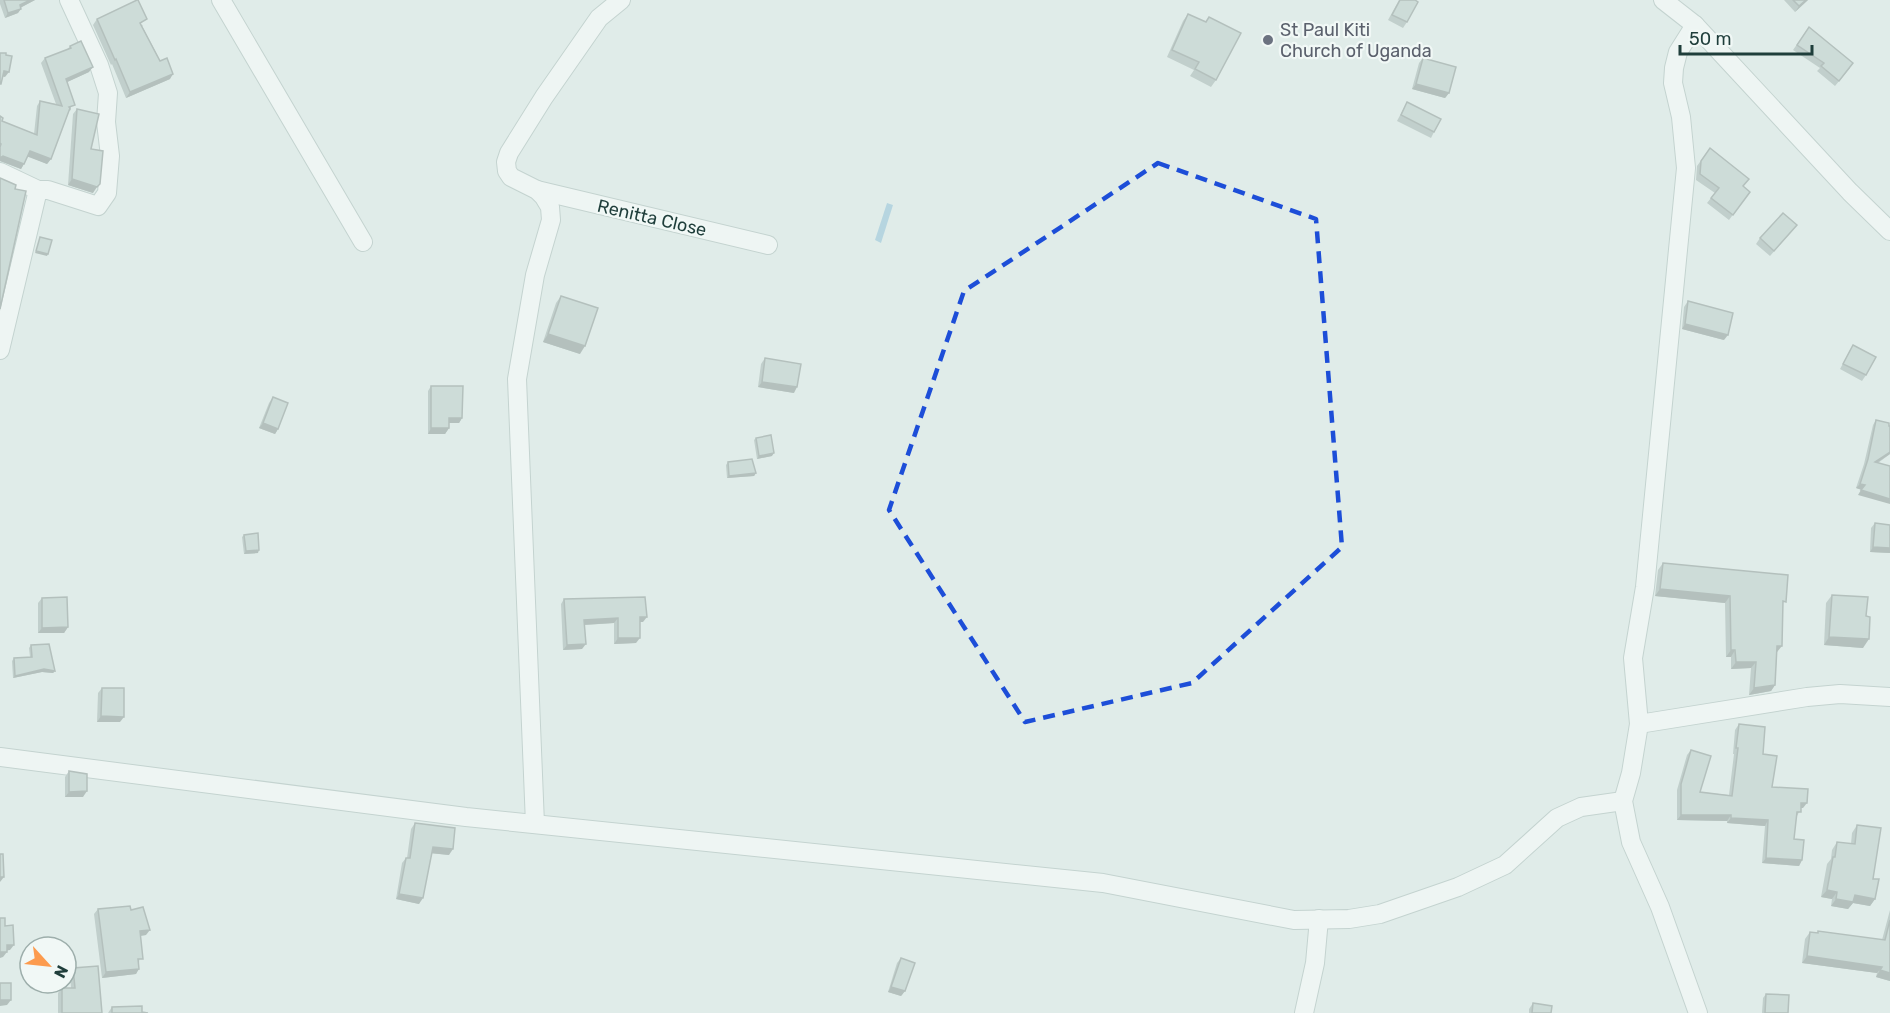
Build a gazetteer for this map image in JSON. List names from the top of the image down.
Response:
{
  "streets": {
    "street": ["Renitta Close"]
  },
  "places": ["St Paul Kiti Church of Uganda"],
  "scale_bar": "50 m",
  "north": "bottom right"
}
